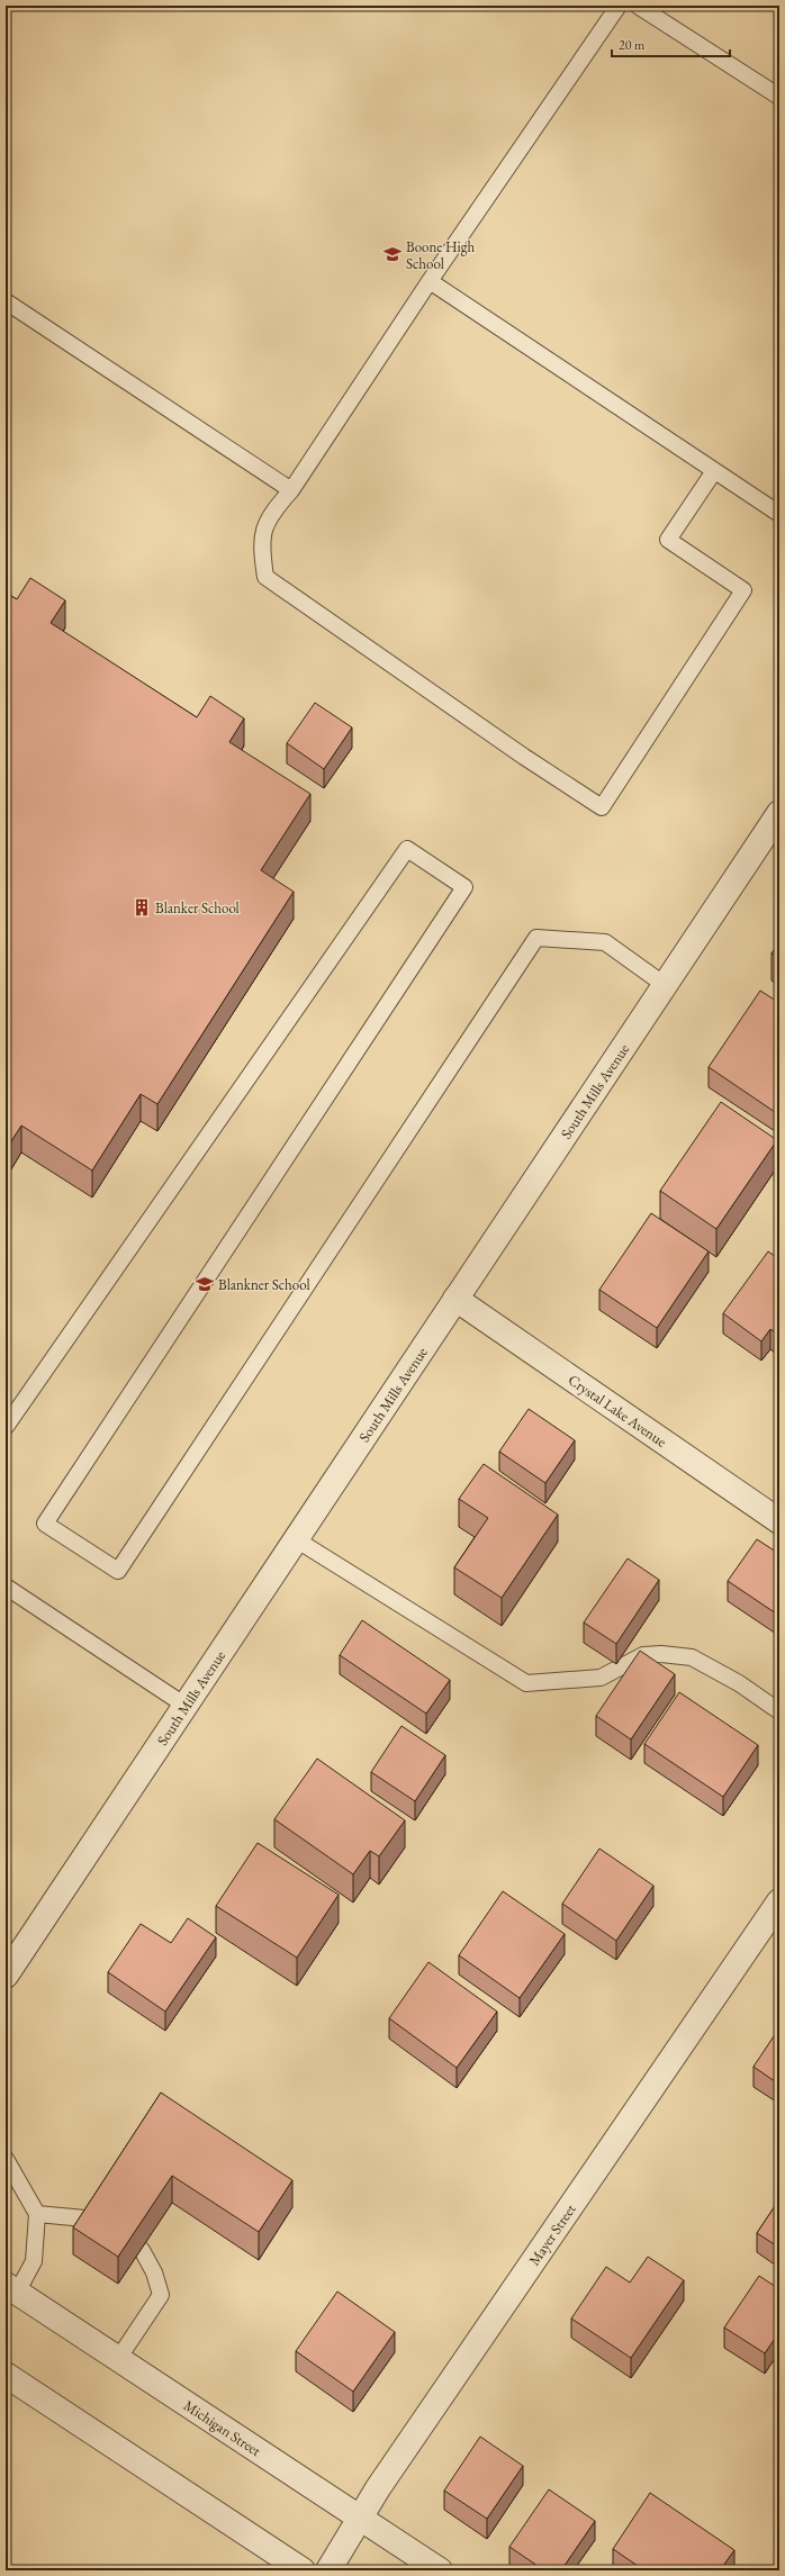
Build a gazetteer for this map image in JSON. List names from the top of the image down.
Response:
{
  "streets": {
    "street": [
      "South Mills Avenue",
      "Crystal Lake Avenue",
      "Mayer Street",
      "Michigan Street"
    ]
  },
  "crossings": [
    ["South Mills Avenue", "Crystal Lake Avenue"],
    ["Mayer Street", "Michigan Street"]
  ],
  "places": {
    "school or university": ["Boone High School", "Blankner School"],
    "building": ["Blanker School"]
  },
  "scale_bar": "20 m"
}
